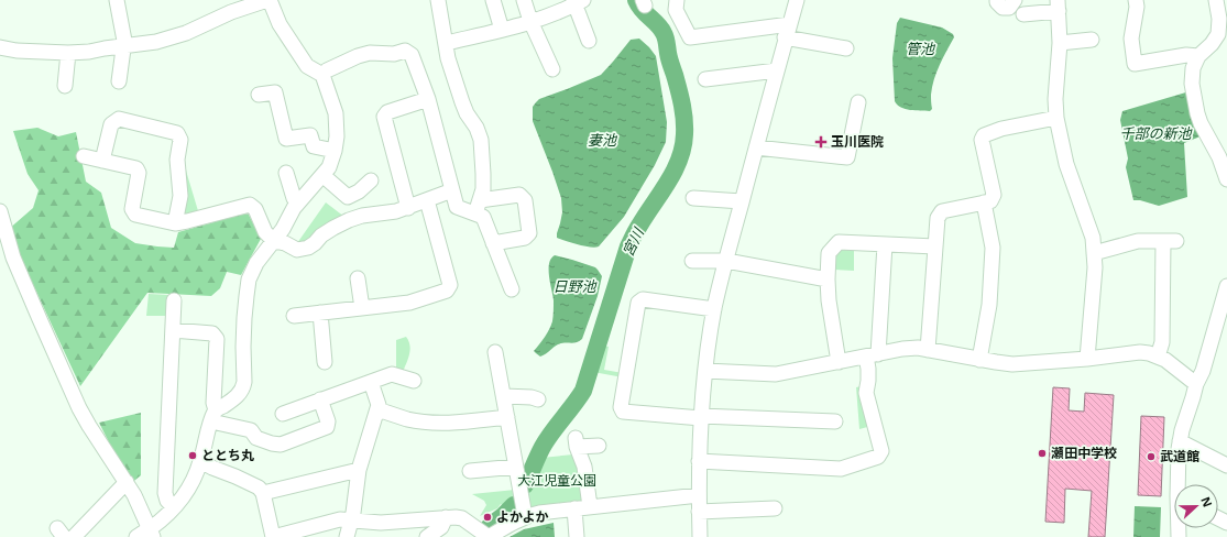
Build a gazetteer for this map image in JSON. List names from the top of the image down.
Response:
{
  "water": [
    "管池",
    "千部の新池",
    "妻池",
    "宮川",
    "日野池"
  ],
  "parks": ["大江児童公園"],
  "places": {
    "health": ["玉川医院"],
    "other": [
      "瀬田中学校",
      "ととち丸",
      "武道館",
      "よかよか"
    ]
  },
  "north": "right"
}
